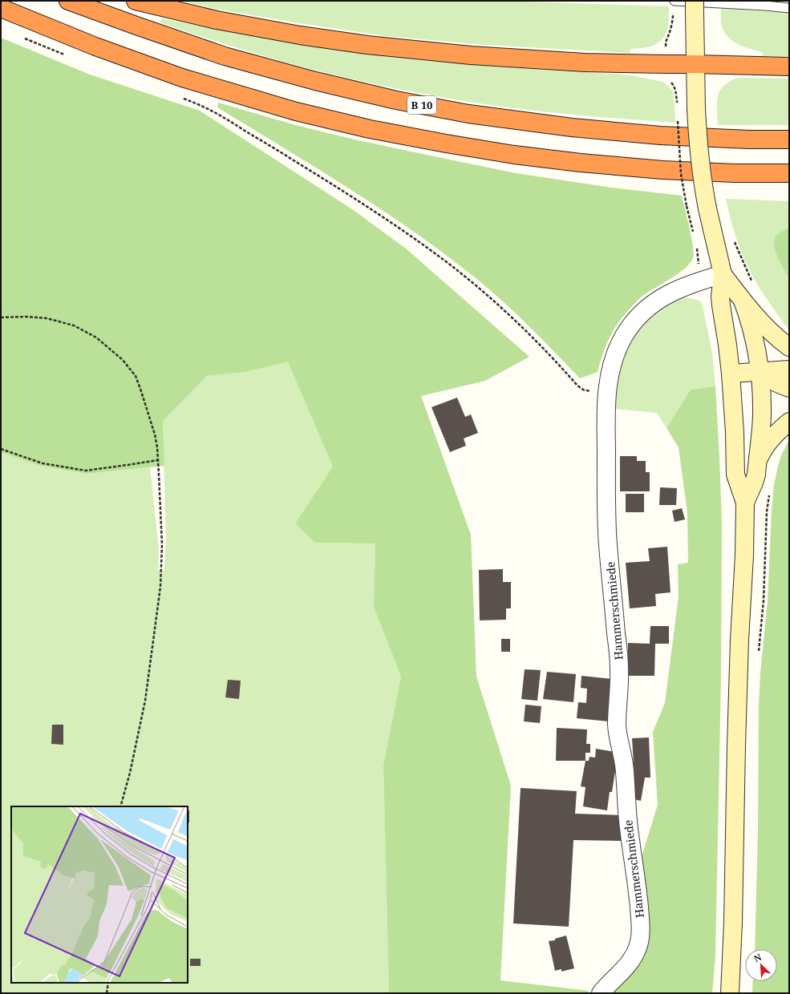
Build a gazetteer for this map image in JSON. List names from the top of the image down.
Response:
{
  "streets": {
    "highway": ["B 10"],
    "street": ["Hammerschmiede"]
  },
  "north": "top left"
}
